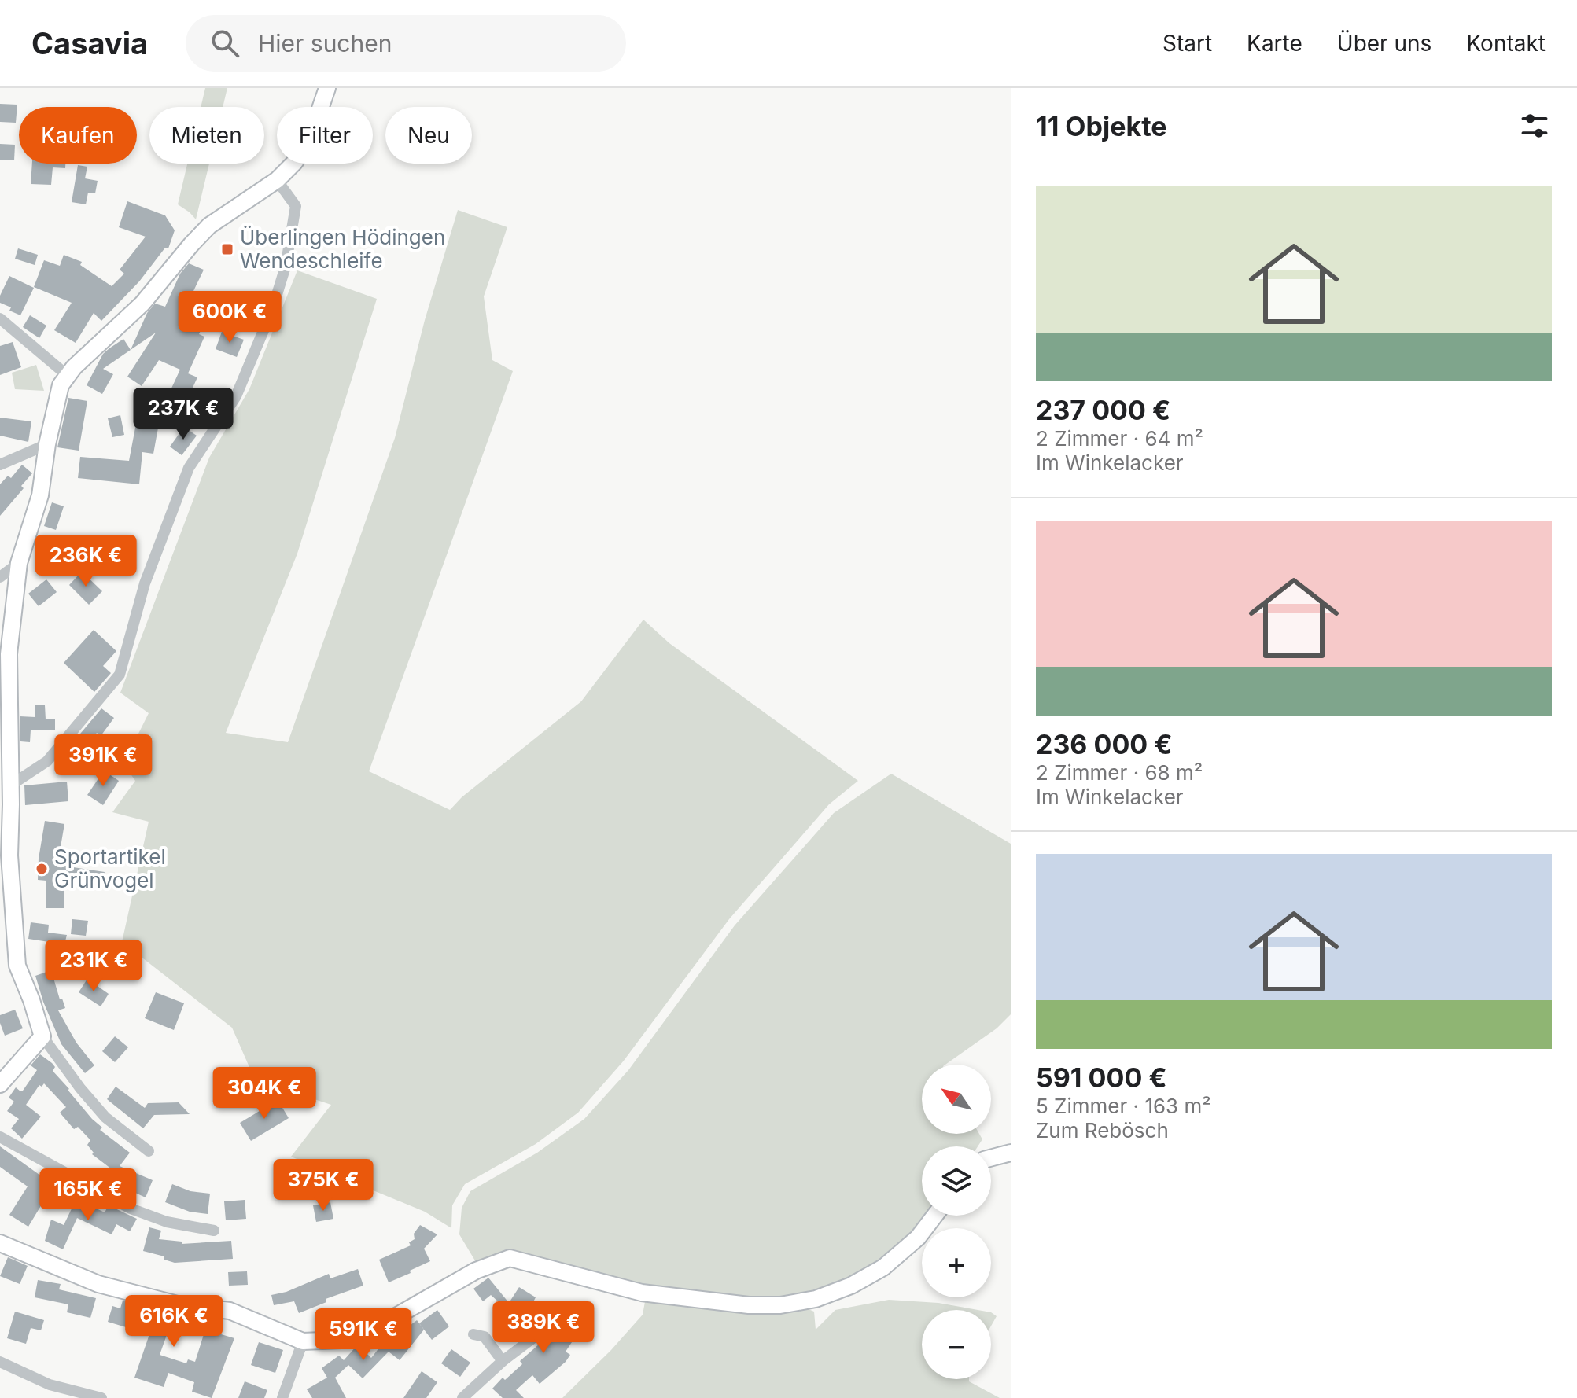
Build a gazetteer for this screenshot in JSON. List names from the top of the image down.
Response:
{
  "places": {
    "transit": ["Überlingen Hödingen Wendeschleife"],
    "other": ["Sportartikel Grünvogel"]
  },
  "north": "top left",
  "page": {
    "header": "Casavia",
    "search": "Hier suchen",
    "nav": [
      "Start",
      "Karte",
      "Über uns",
      "Kontakt"
    ],
    "heading": "11 Objekte",
    "chip": [
      "Kaufen",
      "Mieten",
      "Filter",
      "Neu"
    ],
    "list": [
      {
        "name": "237 000 €",
        "note": "2 Zimmer · 64 m² · Im Winkelacker"
      },
      {
        "name": "236 000 €",
        "note": "2 Zimmer · 68 m² · Im Winkelacker"
      },
      {
        "name": "591 000 €",
        "note": "5 Zimmer · 163 m² · Zum Rebösch"
      }
    ],
    "price": [
      "600K €",
      "237K €",
      "236K €",
      "391K €",
      "231K €",
      "304K €",
      "375K €",
      "165K €",
      "616K €",
      "389K €",
      "591K €"
    ],
    "map_buttons": ["+", "−"]
  }
}
